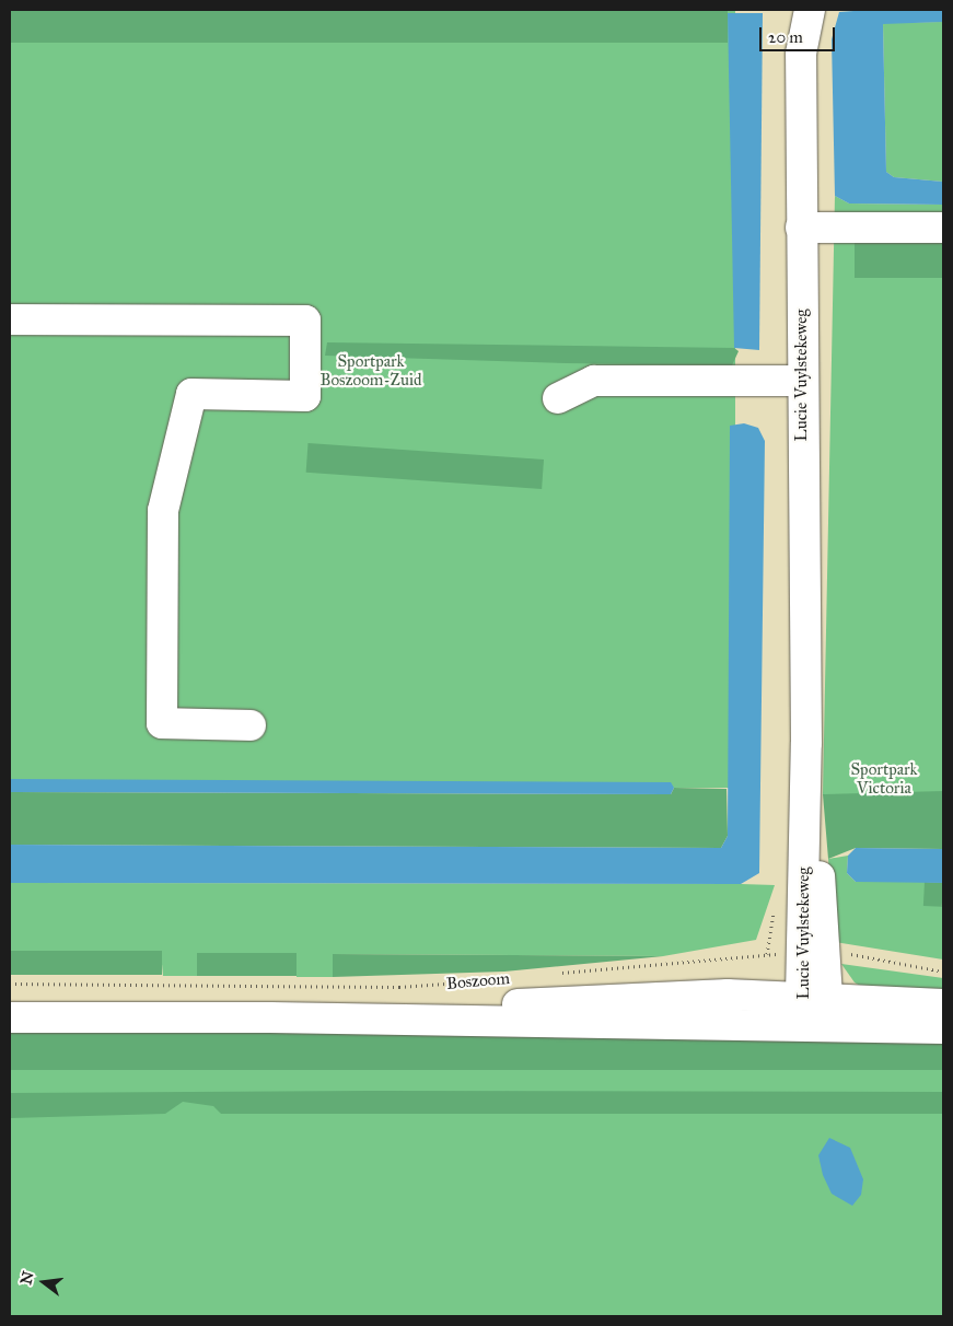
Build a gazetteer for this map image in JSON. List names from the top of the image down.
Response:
{
  "streets": {
    "main road": ["Lucie Vuylstekeweg", "Boszoom"]
  },
  "crossings": [
    ["Lucie Vuylstekeweg", "Boszoom"]
  ],
  "parks": ["Sportpark Boszoom-Zuid", "Sportpark Victoria"],
  "scale_bar": "20 m",
  "north": "left"
}
